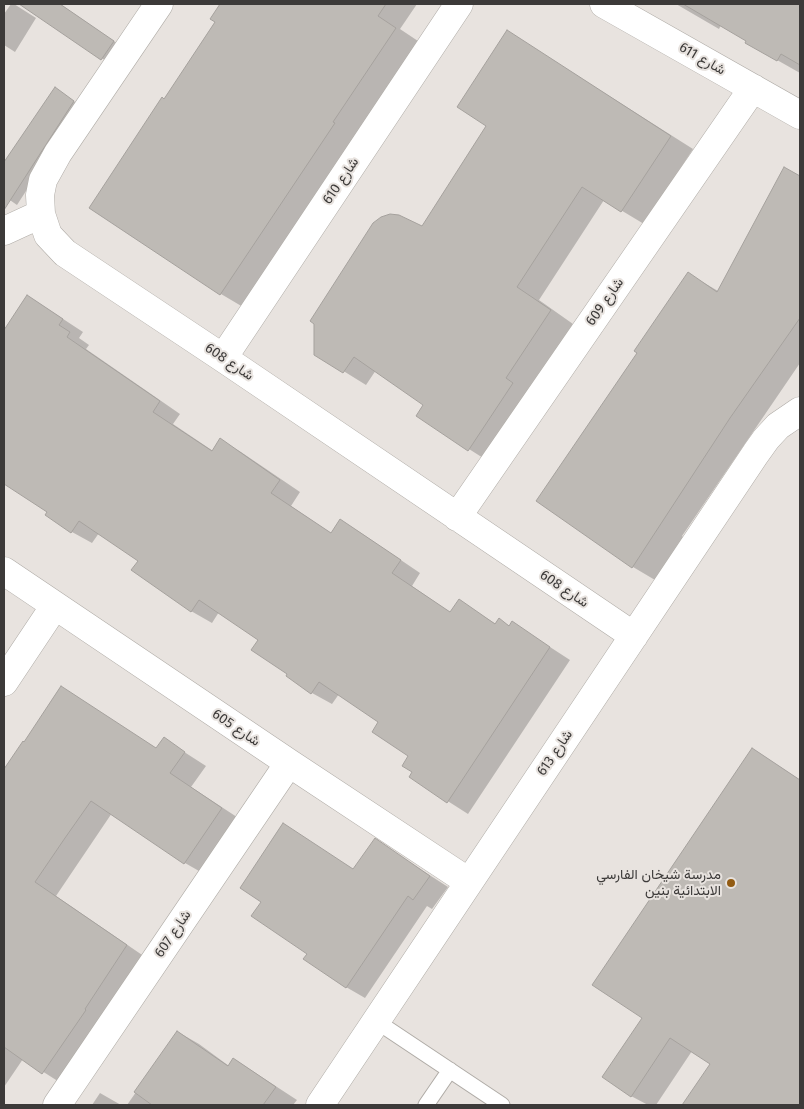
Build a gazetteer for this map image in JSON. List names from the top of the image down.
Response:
{
  "streets": {
    "street": [
      "شارع 611",
      "شارع 610",
      "شارع 609",
      "شارع 608",
      "شارع 605",
      "شارع 613",
      "شارع 607"
    ]
  },
  "crossings": [
    ["شارع 611", "شارع 609"],
    ["شارع 610", "شارع 608"],
    ["شارع 609", "شارع 608"],
    ["شارع 608", "شارع 613"],
    ["شارع 605", "شارع 613"],
    ["شارع 605", "شارع 607"]
  ],
  "places": ["مدرسة شيخان الفارسي الابتدائية بنين"]
}
